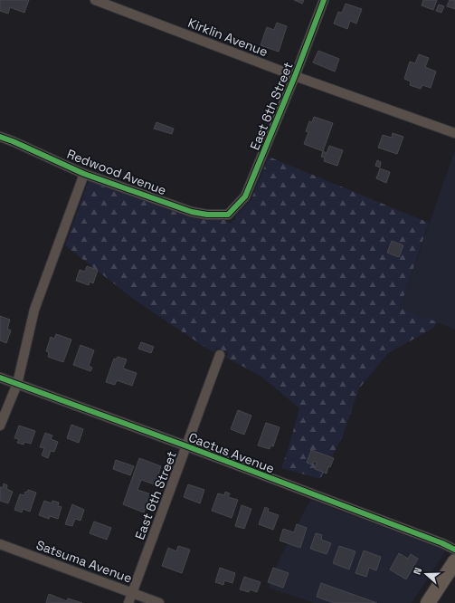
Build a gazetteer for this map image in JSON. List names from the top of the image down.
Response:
{
  "streets": {
    "street": [
      "Kirklin Avenue",
      "East 6th Street",
      "Redwood Avenue",
      "Cactus Avenue",
      "Satsuma Avenue"
    ]
  },
  "crossings": [
    ["Kirklin Avenue", "East 6th Street"],
    ["East 6th Street", "Redwood Avenue"],
    ["East 6th Street", "Cactus Avenue"],
    ["East 6th Street", "Satsuma Avenue"]
  ],
  "north": "left"
}
